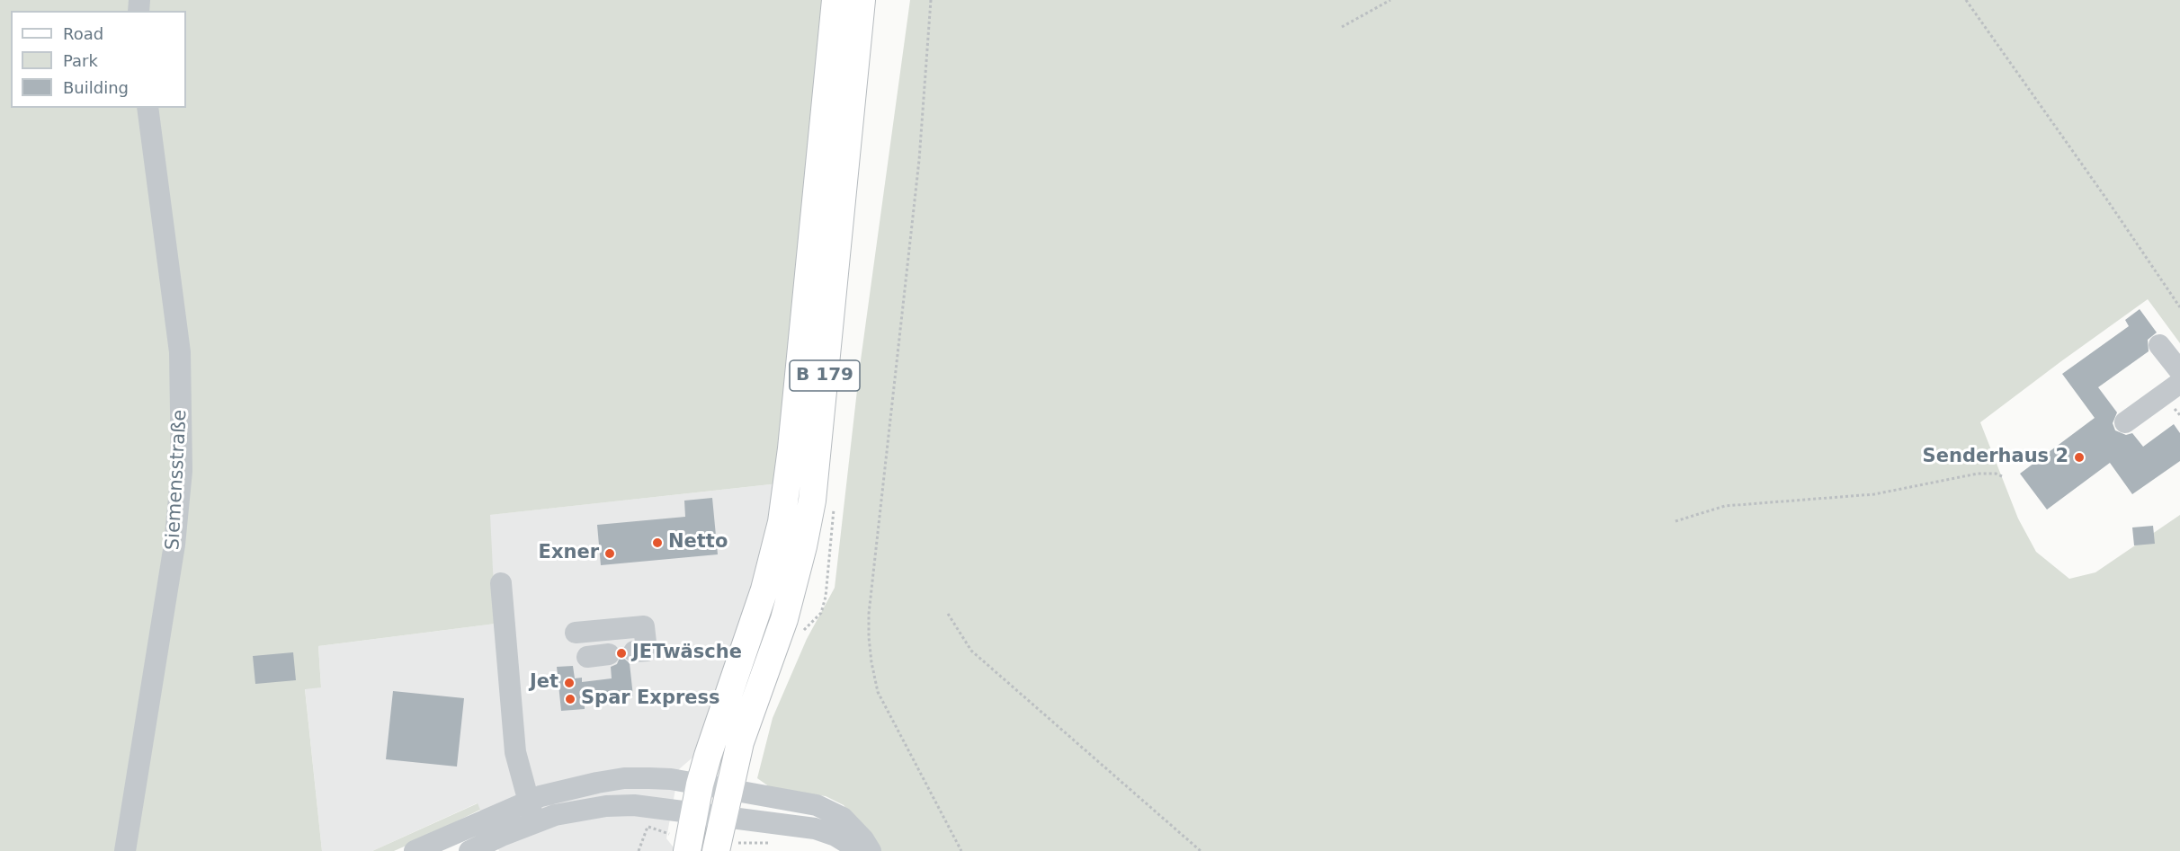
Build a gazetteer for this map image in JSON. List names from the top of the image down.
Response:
{
  "streets": {
    "main road": ["B 179"],
    "street": ["Siemensstraße"]
  },
  "places": [
    "Senderhaus 2",
    "Netto",
    "Exner",
    "JETwäsche",
    "Jet",
    "Spar Express"
  ],
  "legend": ["Road", "Park", "Building"]
}
